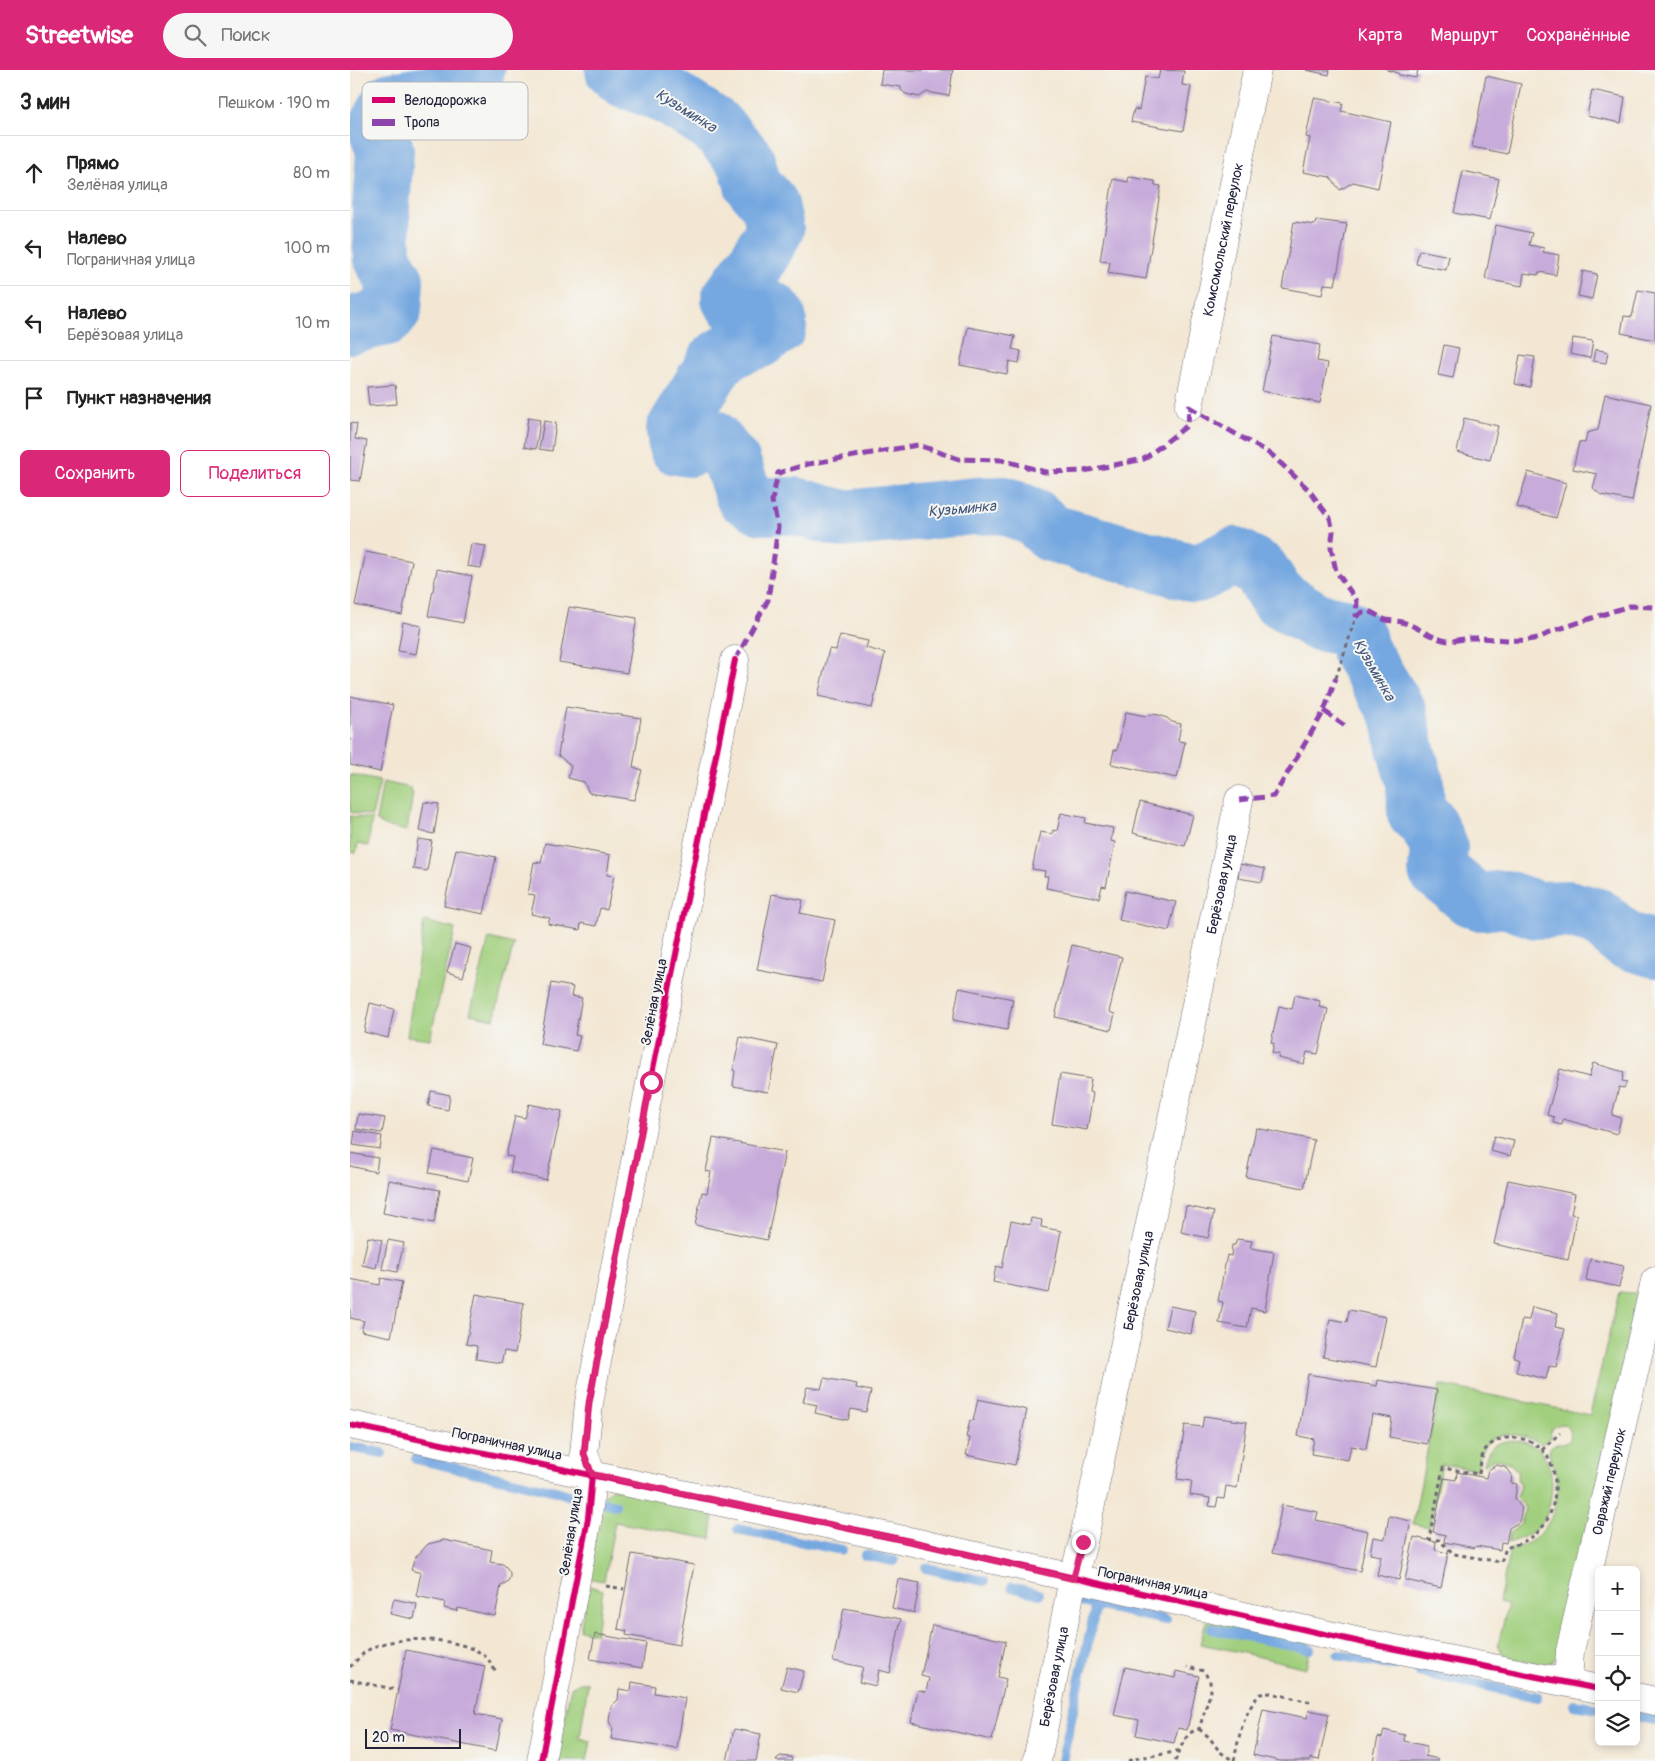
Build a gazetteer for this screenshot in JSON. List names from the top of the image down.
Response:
{
  "streets": {
    "street": [
      "Комсомольский переулок",
      "Берёзовая улица",
      "Зелёная улица",
      "Пограничная улица",
      "Овражий переулок"
    ]
  },
  "crossings": [
    ["Берёзовая улица", "Пограничная улица"],
    ["Зелёная улица", "Пограничная улица"],
    ["Пограничная улица", "Овражий переулок"]
  ],
  "water": ["Кузьминка"],
  "legend": ["Велодорожка", "Тропа"],
  "scale_bar": "20 m",
  "page": {
    "header": "Streetwise",
    "search": "Поиск",
    "nav": ["Карта", "Маршрут", "Сохранённые"],
    "heading": ["3 мин", "Пешком · 190 m"],
    "list": [
      ["Прямо", "Зелёная улица", "80 m"],
      ["Налево", "Пограничная улица", "100 m"],
      ["Налево", "Берёзовая улица", "10 m"],
      "Пункт назначения"
    ],
    "buttons": ["Сохранить", "Поделиться"],
    "map_buttons": ["+", "−"],
    "scale": "20 m"
  }
}
